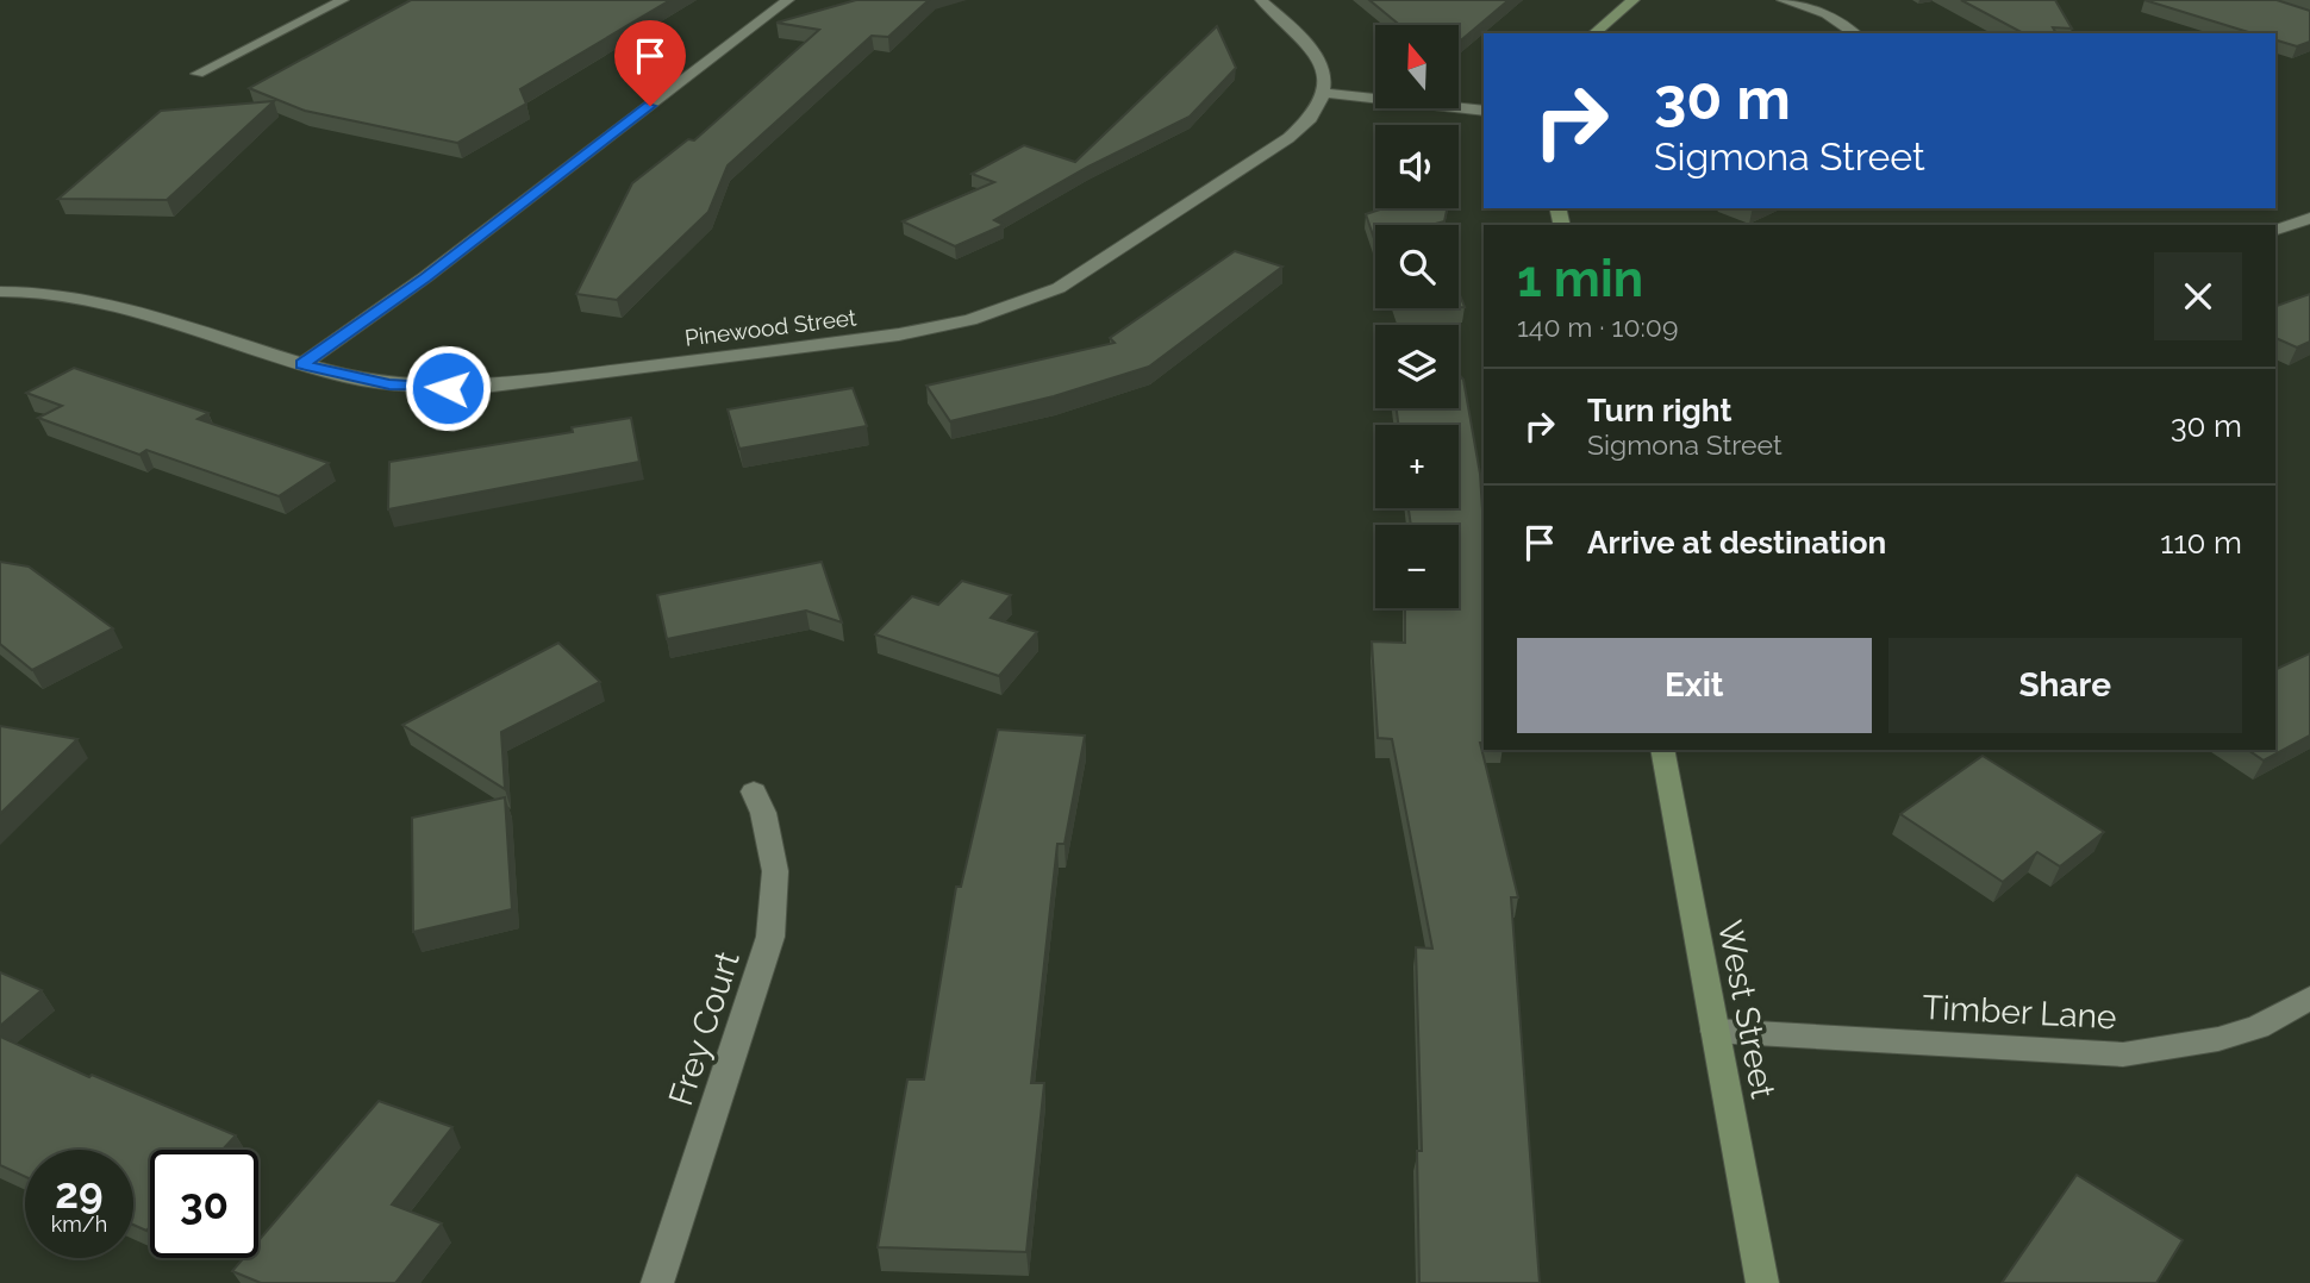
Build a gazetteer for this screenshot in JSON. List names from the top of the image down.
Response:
{
  "streets": {
    "main road": ["West Street"],
    "street": ["Pinewood Street", "Timber Lane", "Frey Court"]
  },
  "crossings": [
    ["West Street", "Timber Lane"]
  ],
  "north": "top",
  "page": {
    "map_buttons": ["+", "−"],
    "turn": ["30 m", "Sigmona Street"],
    "heading": ["1 min", "140 m · 10:09"],
    "list": [
      {
        "name": "Turn right",
        "note": "Sigmona Street",
        "value": "30 m"
      },
      {
        "name": "Arrive at destination",
        "value": "110 m"
      }
    ],
    "buttons": ["Exit", "Share"],
    "speed": "29 km/h",
    "limit": "30"
  }
}
